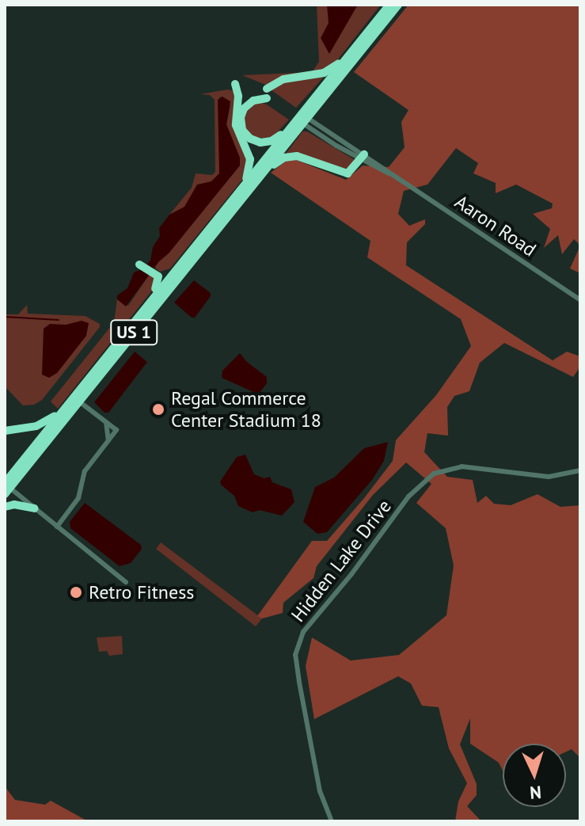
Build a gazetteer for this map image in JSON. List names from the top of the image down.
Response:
{
  "streets": {
    "highway": ["US 1"],
    "street": ["Aaron Road", "Hidden Lake Drive"]
  },
  "crossings": [
    ["Aaron Road", "US 1"]
  ],
  "places": ["Regal Commerce Center Stadium 18", "Retro Fitness"],
  "north": "bottom"
}
